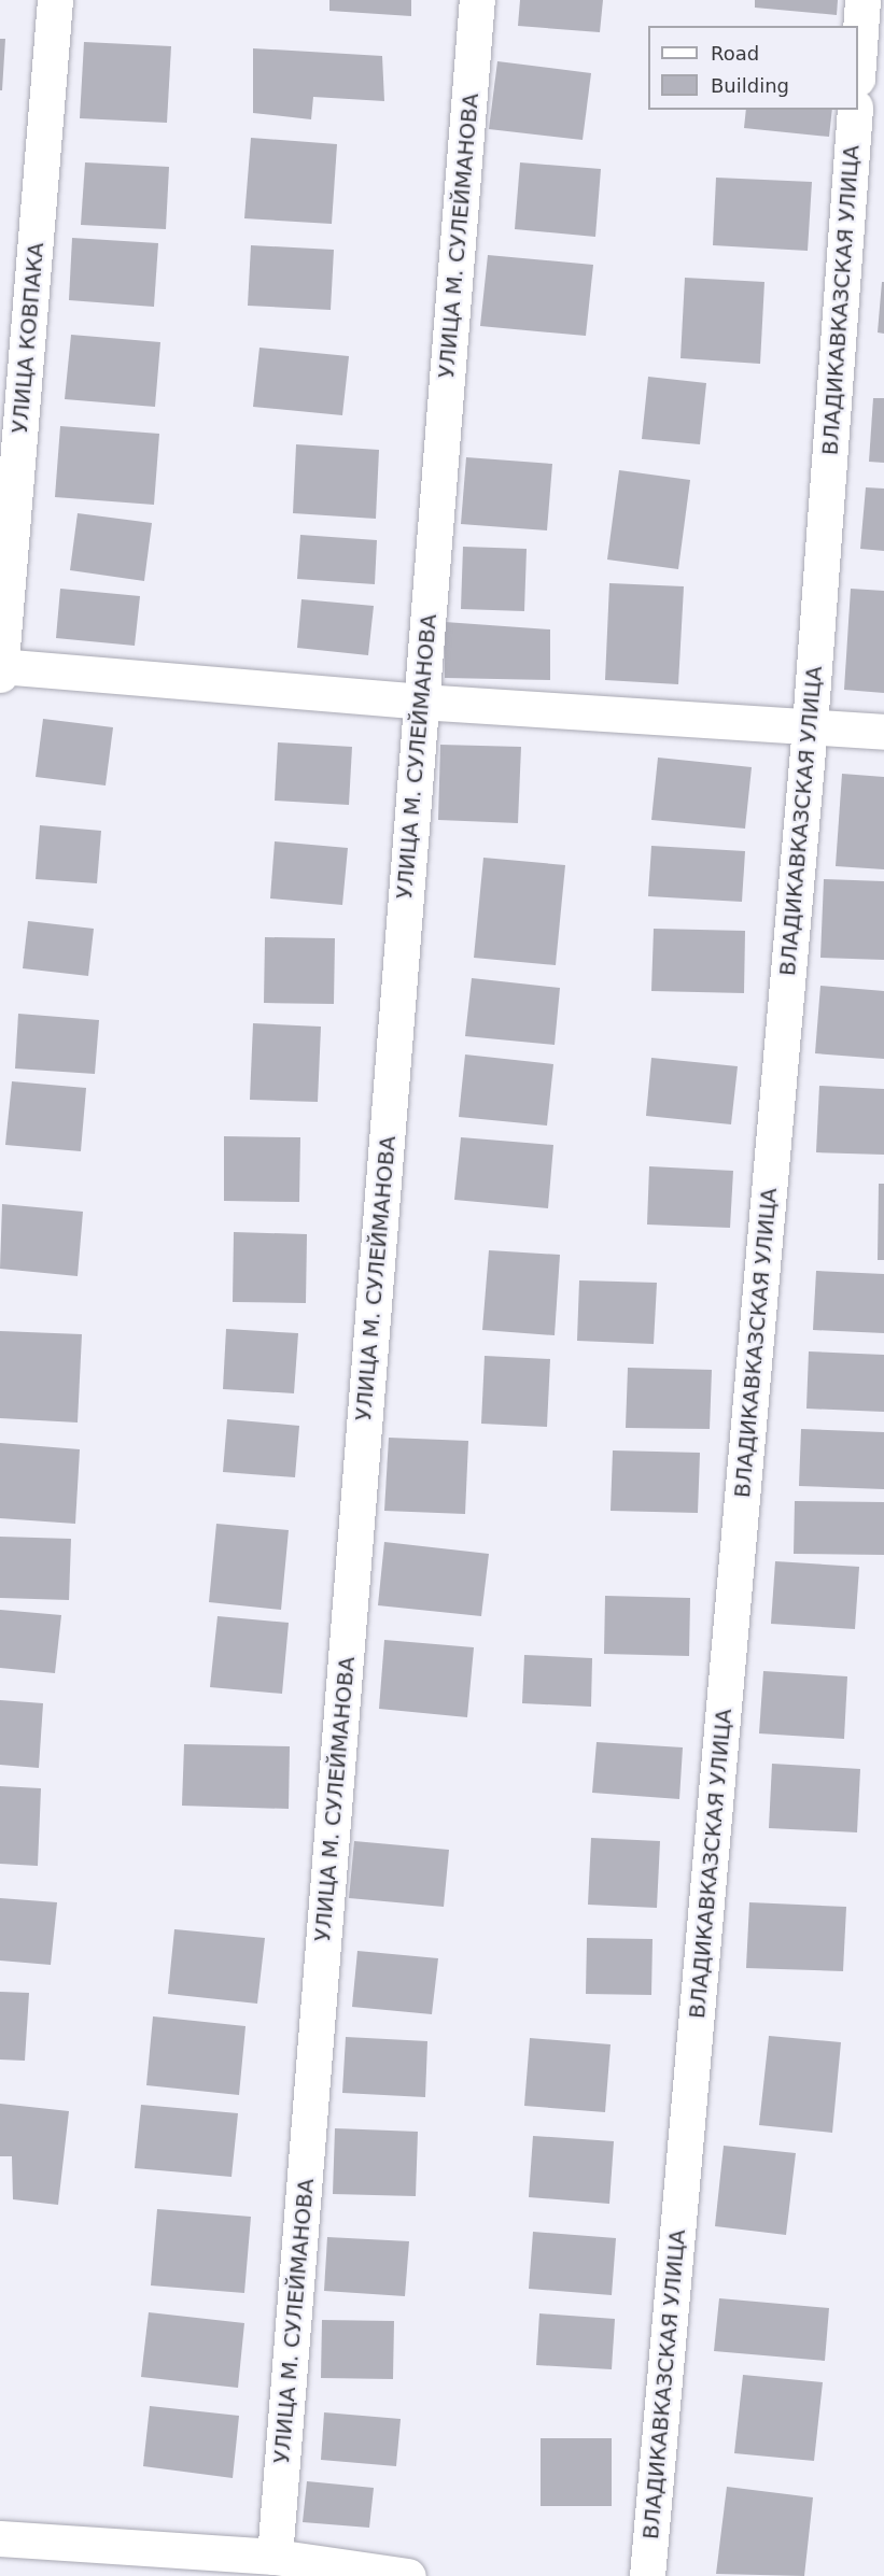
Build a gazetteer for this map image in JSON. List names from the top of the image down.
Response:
{
  "streets": {
    "street": ["УЛИЦА М. СУЛЕЙМАНОВА", "ВЛАДИКАВКАЗСКАЯ УЛИЦА", "УЛИЦА КОВПАКА"]
  },
  "legend": ["Road", "Building"]
}
